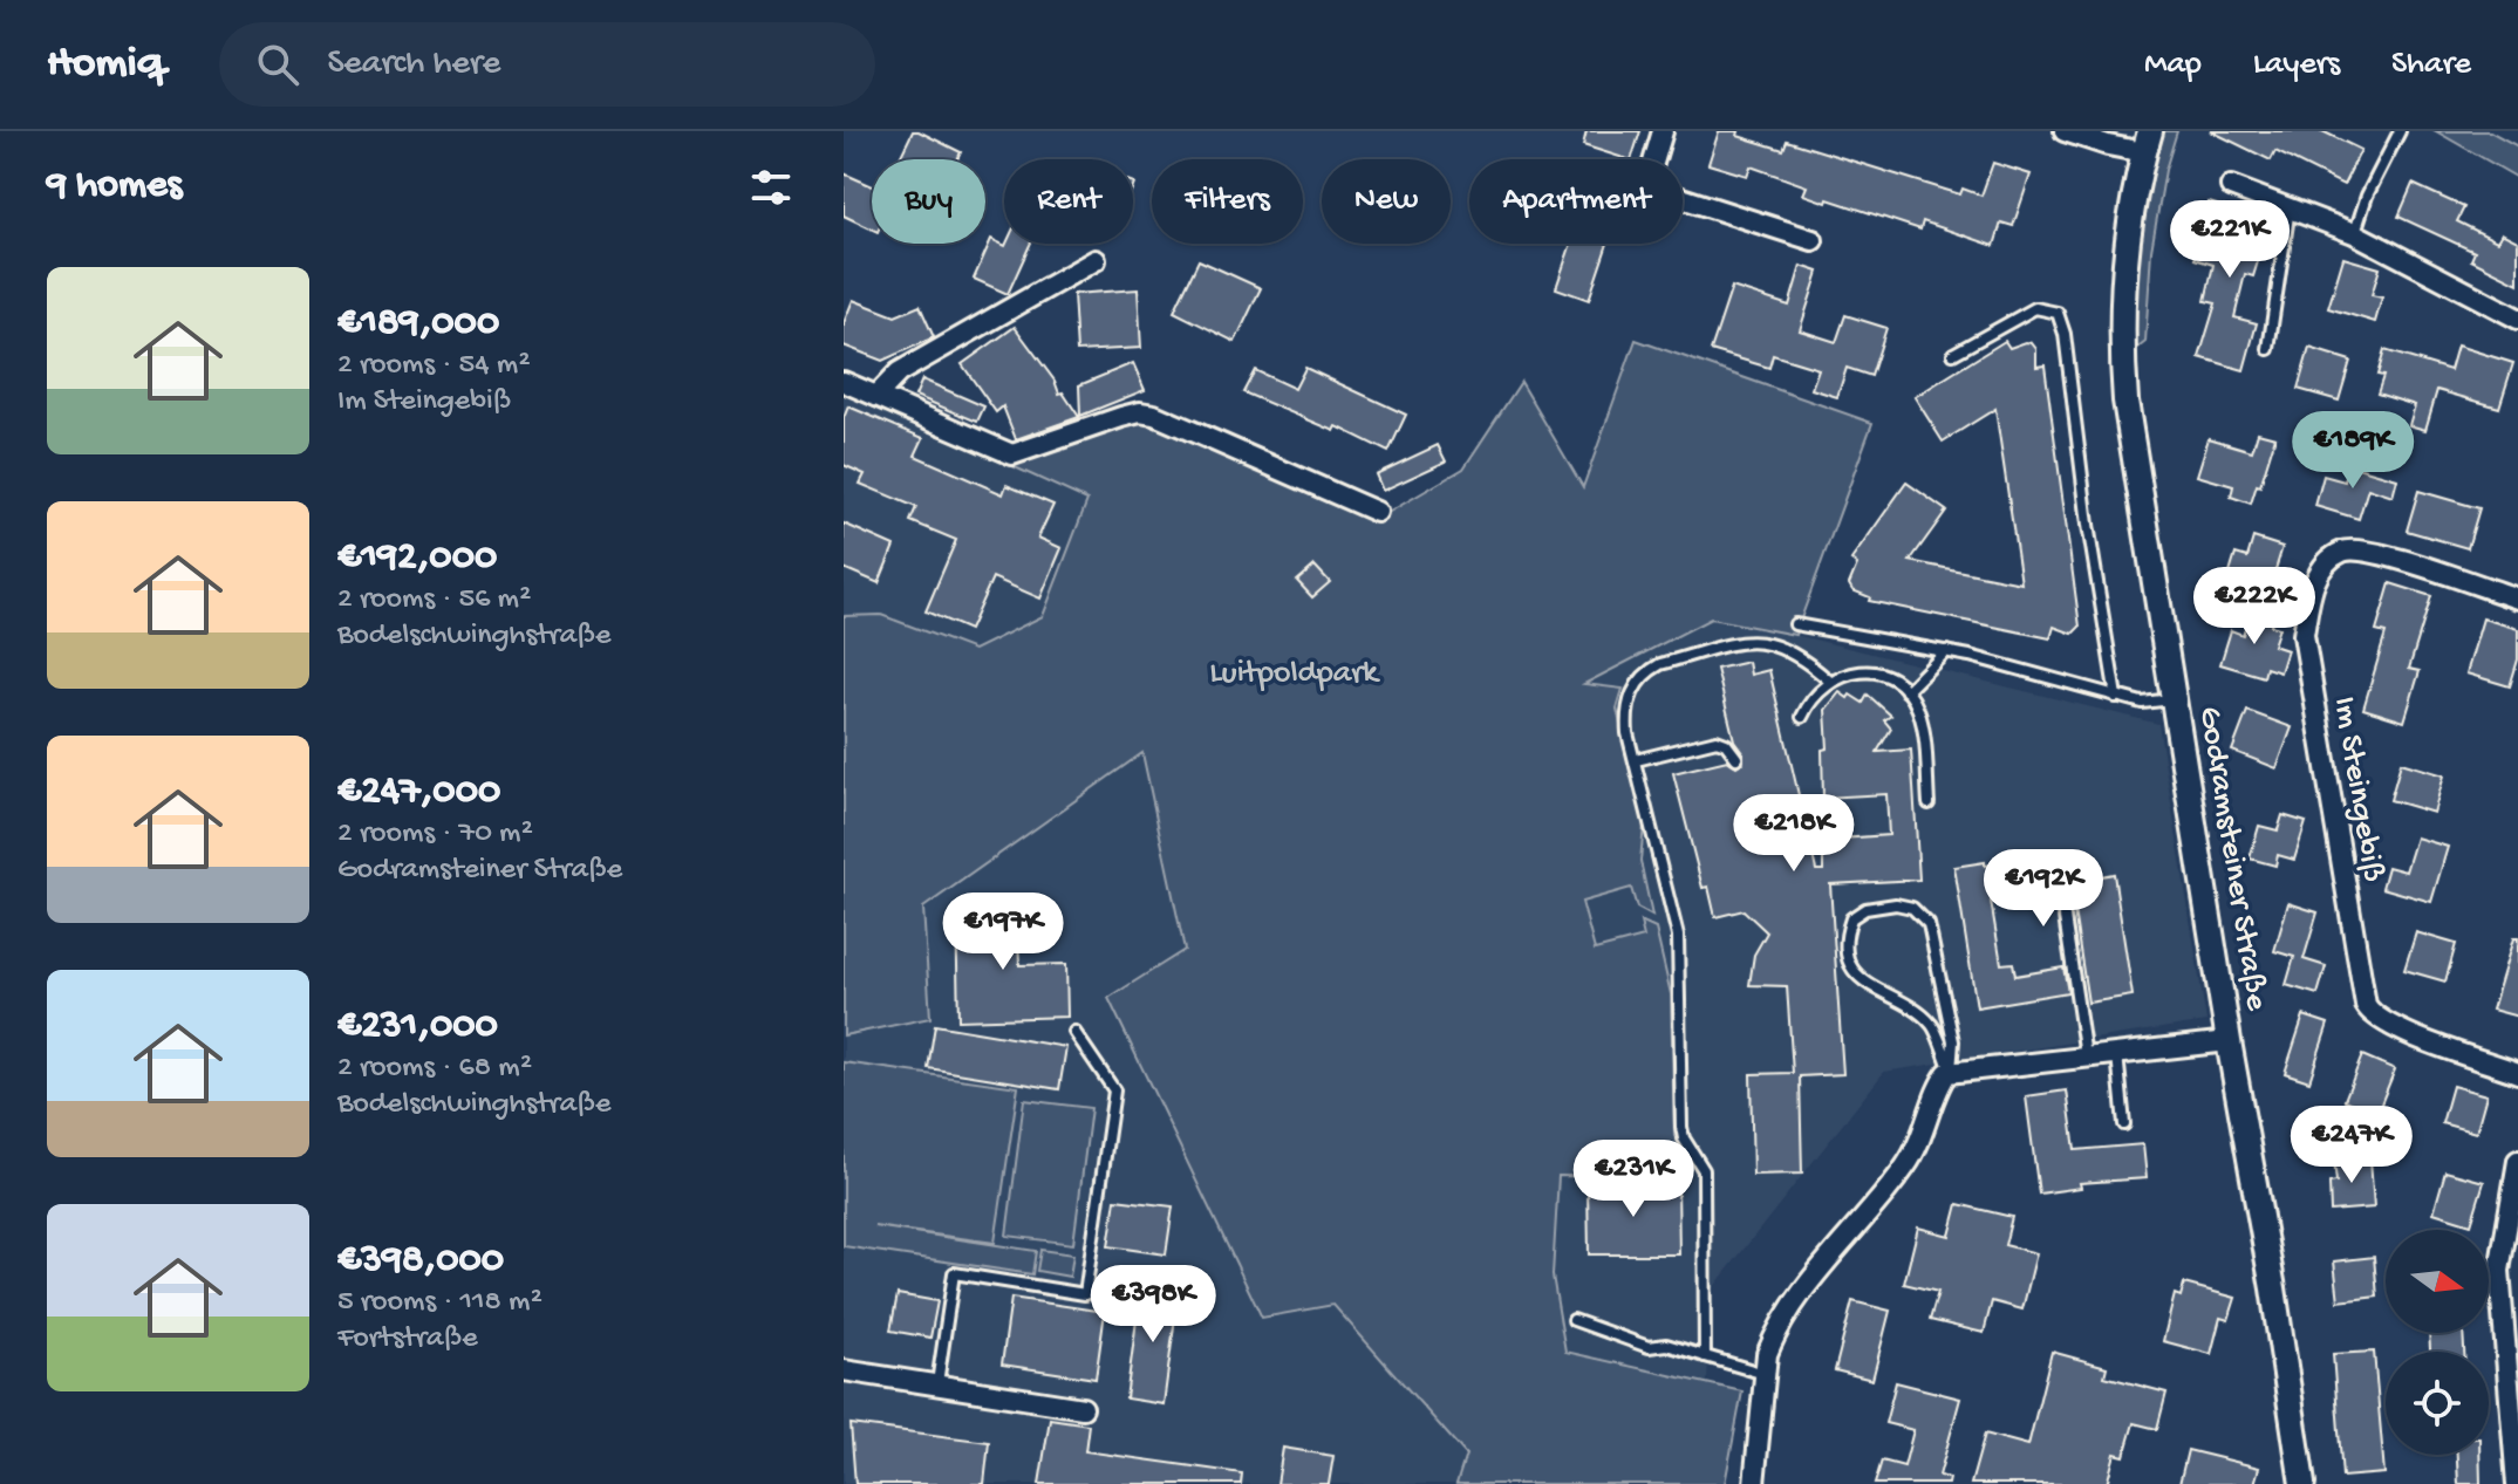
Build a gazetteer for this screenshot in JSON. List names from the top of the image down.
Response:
{
  "streets": {
    "street": ["Im Steingebiß", "Godramsteiner Straße"]
  },
  "parks": ["Luitpoldpark"],
  "north": "right",
  "page": {
    "header": "Homiq",
    "search": "Search here",
    "nav": ["Map", "Layers", "Share"],
    "heading": "9 homes",
    "chip": [
      "Buy",
      "Rent",
      "Filters",
      "New",
      "Apartment"
    ],
    "price": [
      "€221K",
      "€189K",
      "€222K",
      "€218K",
      "€192K",
      "€197K",
      "€247K",
      "€231K",
      "€398K"
    ],
    "list": [
      {
        "name": "€189,000",
        "note": "2 rooms · 54 m² · Im Steingebiß"
      },
      {
        "name": "€192,000",
        "note": "2 rooms · 56 m² · Bodelschwinghstraße"
      },
      {
        "name": "€247,000",
        "note": "2 rooms · 70 m² · Godramsteiner Straße"
      },
      {
        "name": "€231,000",
        "note": "2 rooms · 68 m² · Bodelschwinghstraße"
      },
      {
        "name": "€398,000",
        "note": "5 rooms · 118 m² · Fortstraße"
      }
    ]
  }
}
